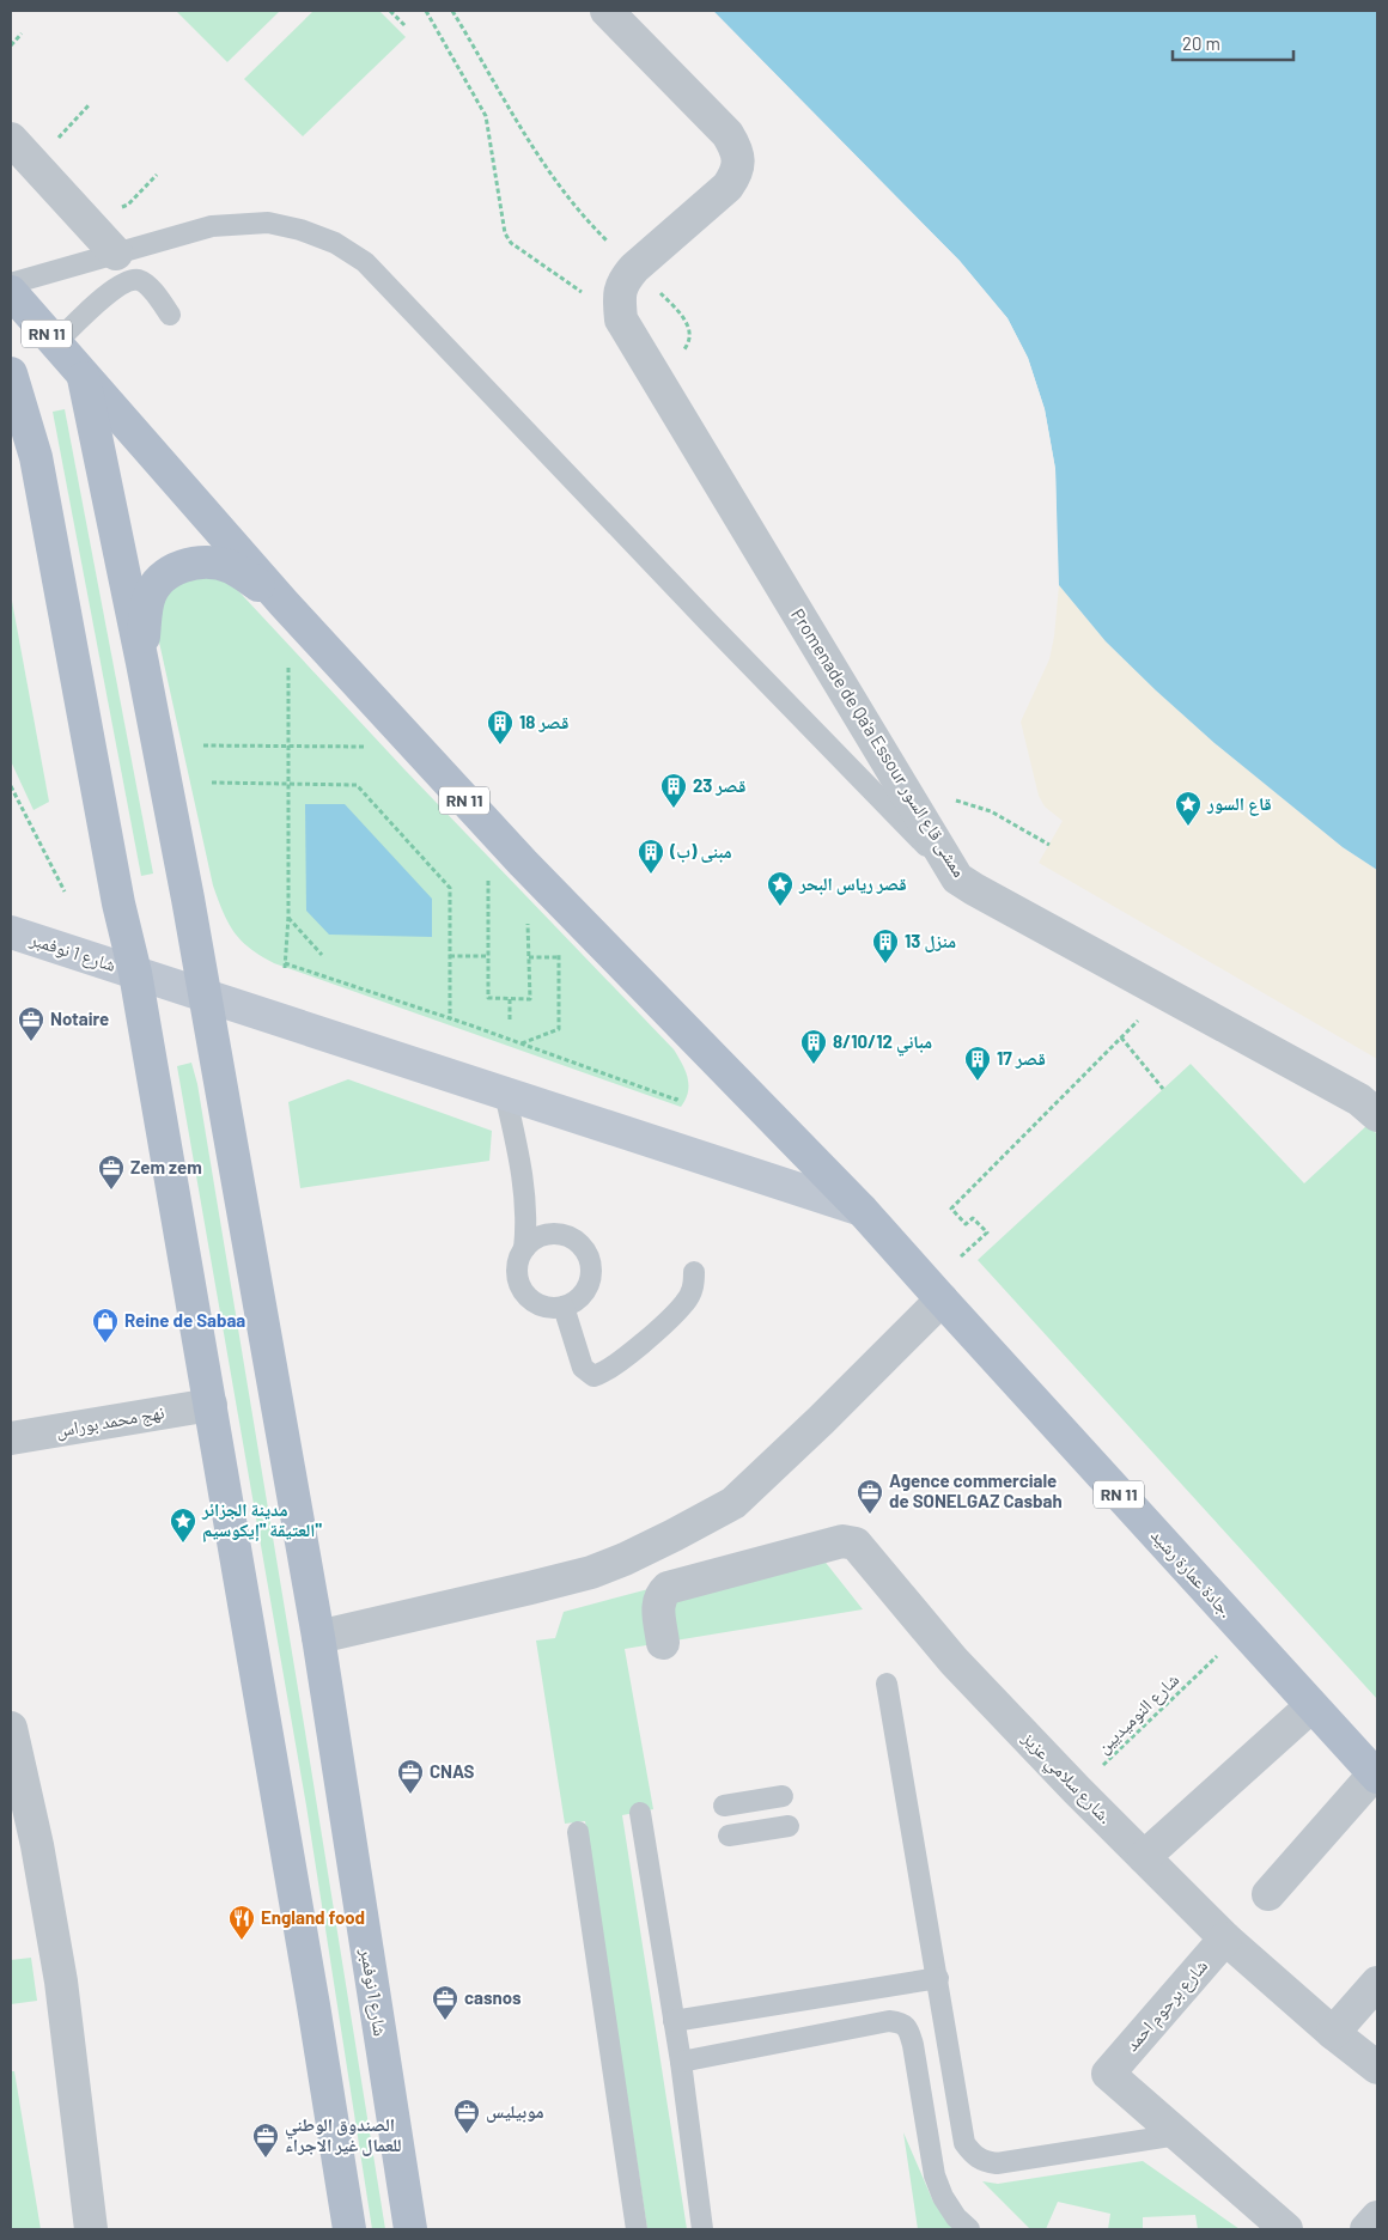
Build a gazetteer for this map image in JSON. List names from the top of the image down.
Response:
{
  "streets": {
    "main road": ["RN 11", "شارع 1 نوفمبر", "جادة عمارة رشيد."],
    "street": [
      "Promenade de Qa'a Essour ممشى قاع السور",
      "نهج محمد بوراس",
      "شارع سلامي عزيز.",
      "شارع برحوم احمد"
    ],
    "path": ["شارع النوميديين"]
  },
  "crossings": [
    ["RN 11", "شارع 1 نوفمبر"],
    ["RN 11", "جادة عمارة رشيد."],
    ["شارع 1 نوفمبر", "جادة عمارة رشيد."],
    ["شارع النوميديين", "شارع سلامي عزيز."],
    ["شارع سلامي عزيز.", "شارع برحوم احمد"]
  ],
  "places": {
    "building": [
      "قصر 18",
      "قصر 23",
      "مبنى (ب)",
      "منزل 13",
      "مباني 8/10/12",
      "قصر 17"
    ],
    "place": ["قاع السور", "قصر رياس البحر", "مدينة الجزائر العتيقة \"إيكوسيم\""],
    "office": [
      "Notaire",
      "Zem zem",
      "Agence commerciale de SONELGAZ Casbah",
      "CNAS",
      "casnos",
      "موبيليس",
      "الصندوق الوطني للعمال غير الاجراء"
    ],
    "shop": ["Reine de Sabaa"],
    "restaurant": ["England food"]
  },
  "scale_bar": "20 m"
}
